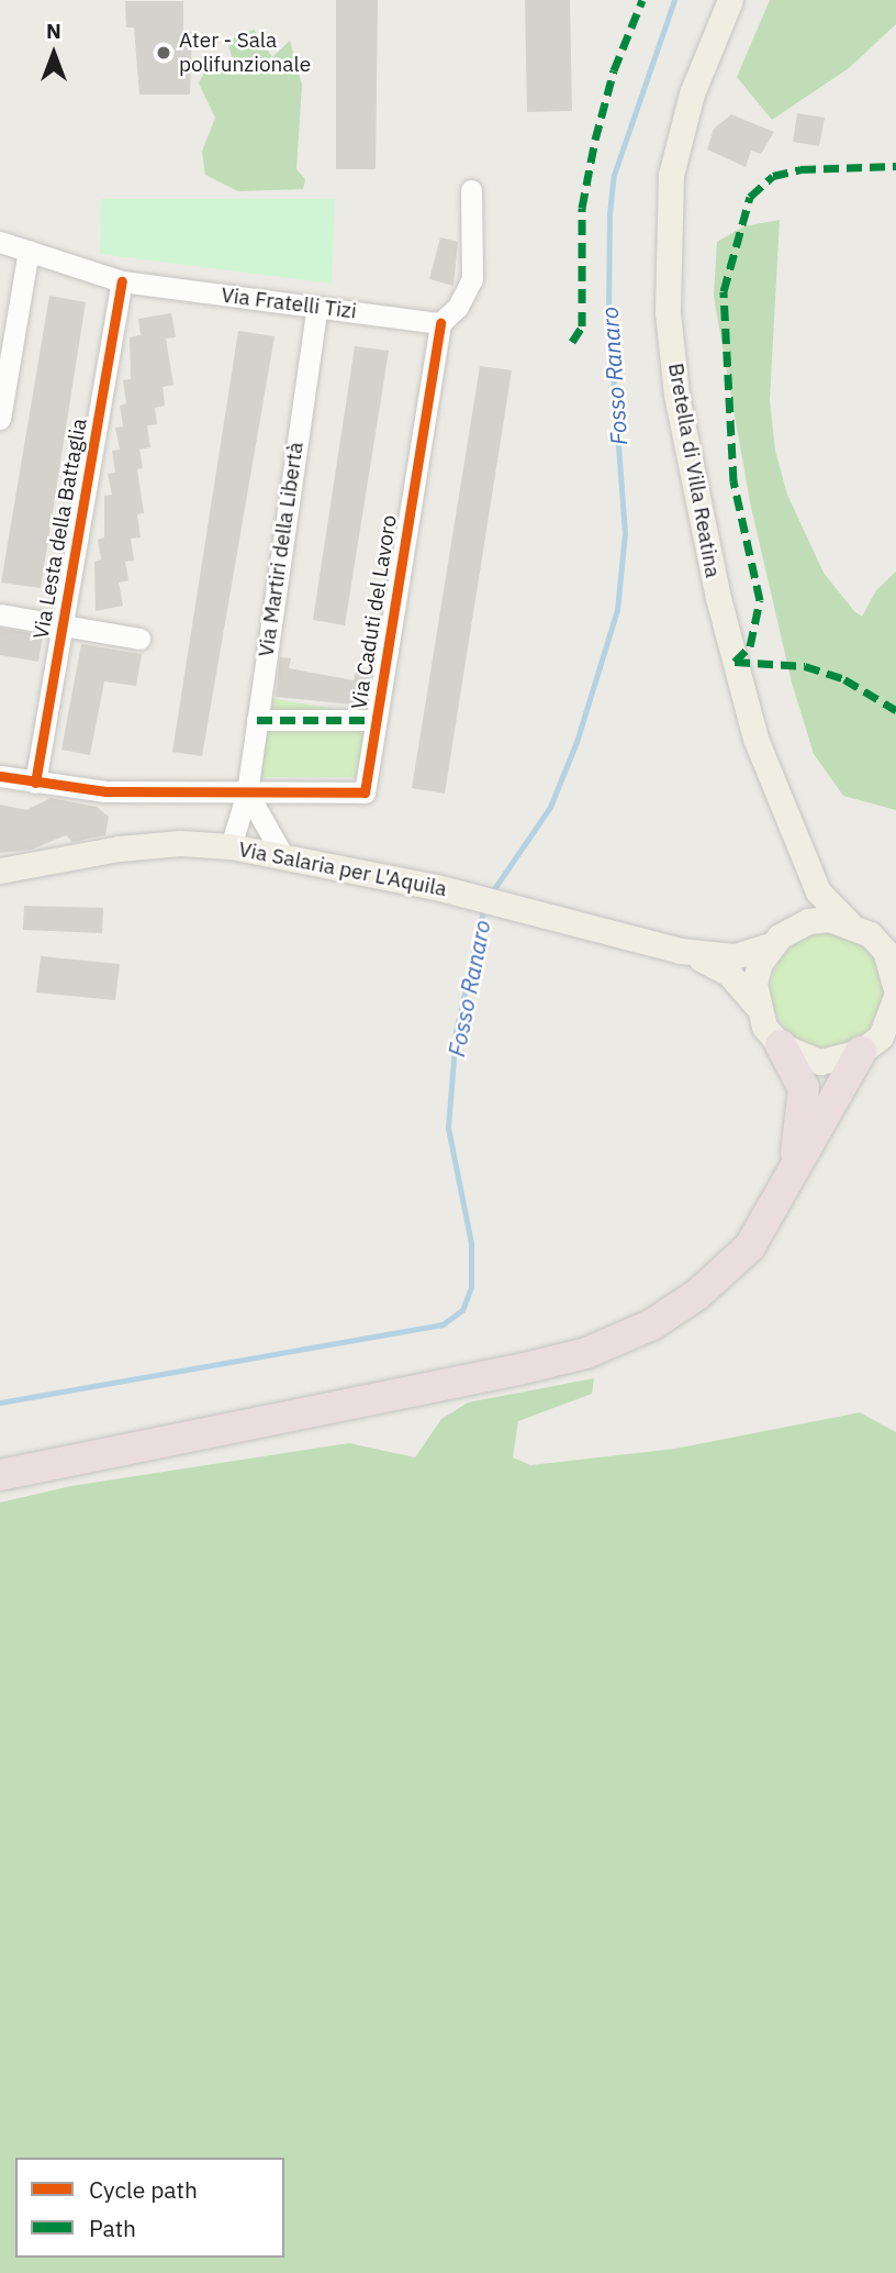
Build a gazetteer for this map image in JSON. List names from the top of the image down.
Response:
{
  "streets": {
    "main road": ["Bretella di Villa Reatina", "Via Salaria per L'Aquila"],
    "street": [
      "Via Fratelli Tizi",
      "Via Lesta della Battaglia",
      "Via Martiri della Libertà",
      "Via Caduti del Lavoro"
    ]
  },
  "crossings": [
    ["Via Fratelli Tizi", "Via Lesta della Battaglia"],
    ["Via Fratelli Tizi", "Via Martiri della Libertà"],
    ["Via Fratelli Tizi", "Via Caduti del Lavoro"],
    ["Bretella di Villa Reatina", "Via Salaria per L'Aquila"],
    ["Via Martiri della Libertà", "Via Caduti del Lavoro"],
    ["Via Martiri della Libertà", "Via Salaria per L'Aquila"]
  ],
  "water": ["Fosso Ranaro"],
  "places": ["Ater - Sala polifunzionale"],
  "legend": ["Cycle path", "Path"],
  "north": "top"
}
